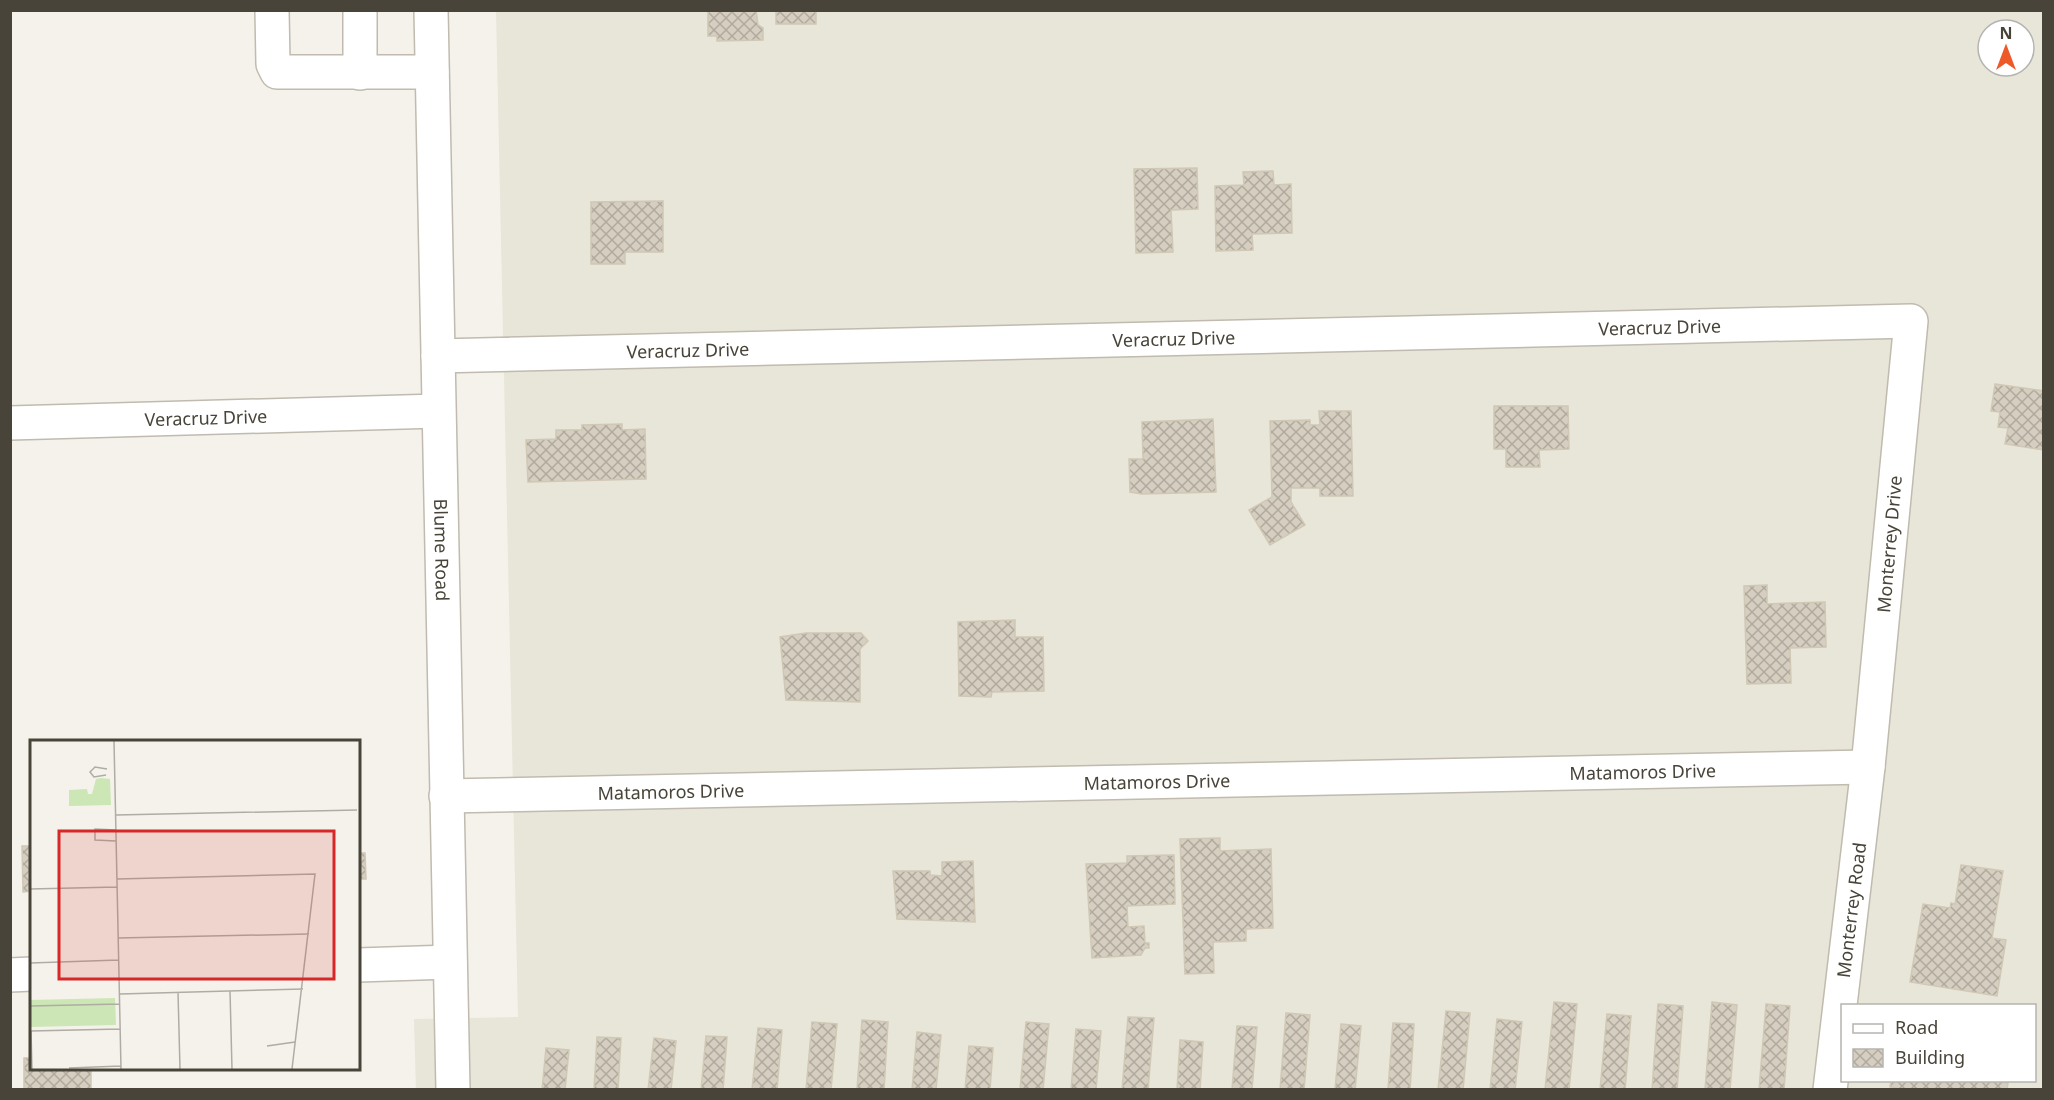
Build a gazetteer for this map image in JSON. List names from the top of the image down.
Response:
{
  "streets": {
    "street": [
      "Veracruz Drive",
      "Monterrey Drive",
      "Blume Road",
      "Matamoros Drive",
      "Monterrey Road"
    ]
  },
  "crossings": [
    ["Veracruz Drive", "Monterrey Drive"],
    ["Veracruz Drive", "Blume Road"],
    ["Monterrey Drive", "Matamoros Drive"],
    ["Monterrey Drive", "Monterrey Road"],
    ["Blume Road", "Matamoros Drive"],
    ["Matamoros Drive", "Monterrey Road"]
  ],
  "legend": ["Road", "Building"],
  "north": "top"
}
